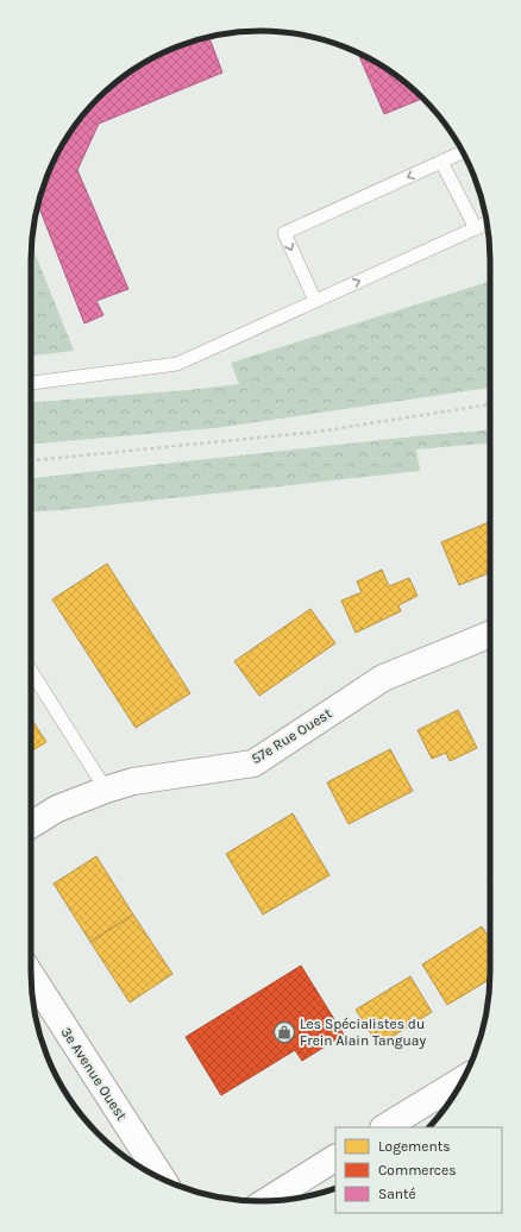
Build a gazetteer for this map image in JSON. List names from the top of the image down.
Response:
{
  "streets": {
    "street": ["57e Rue Ouest", "3e Avenue Ouest"]
  },
  "places": {
    "shop": ["Les Spécialistes du Frein Alain Tanguay"]
  },
  "legend": ["Logements", "Commerces", "Santé"]
}
